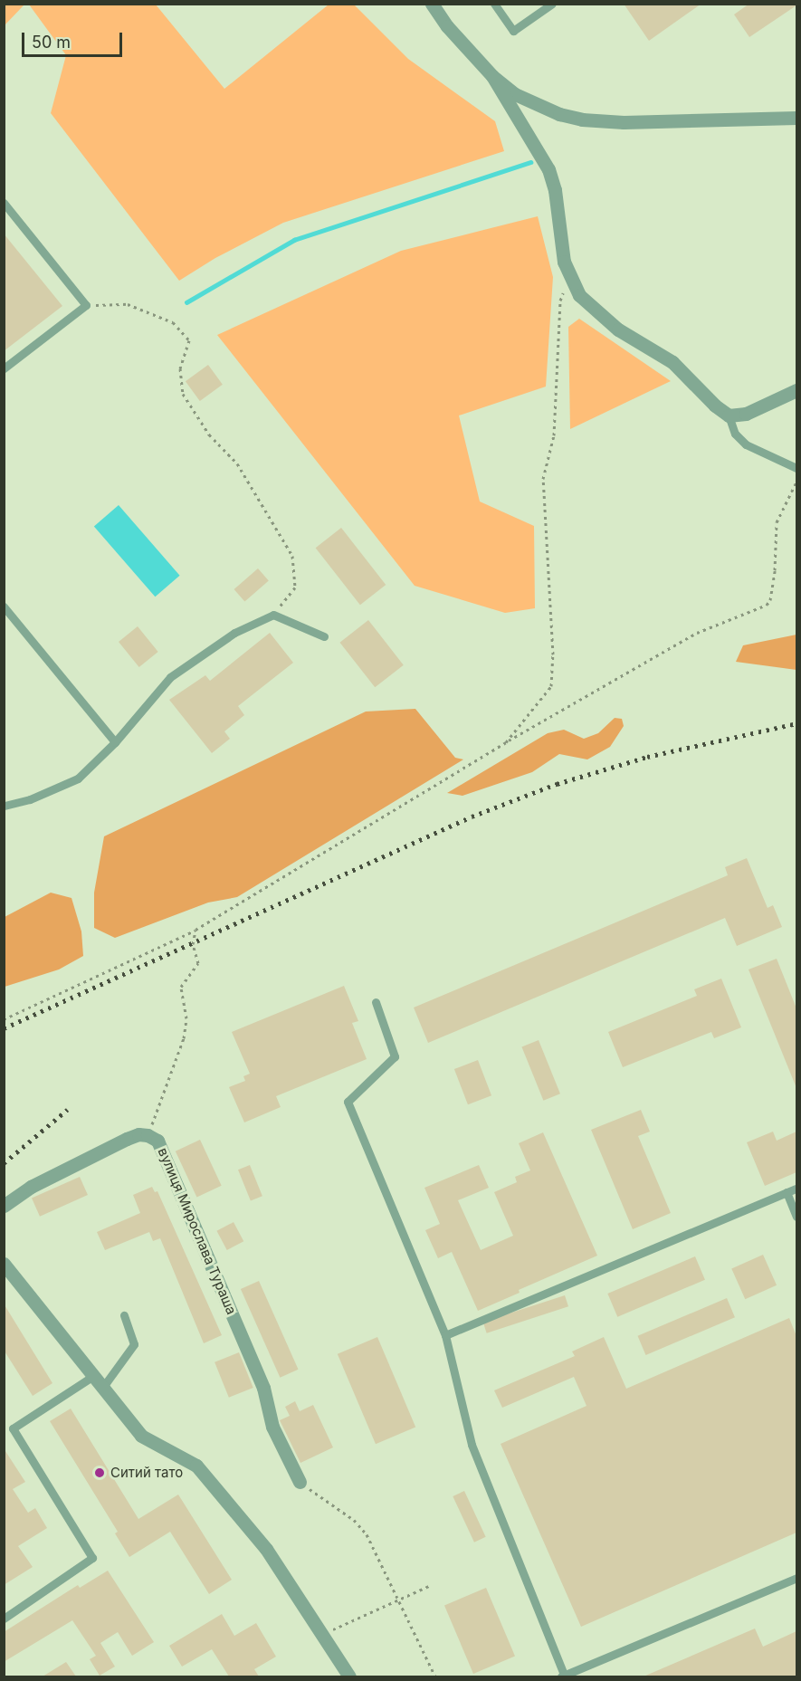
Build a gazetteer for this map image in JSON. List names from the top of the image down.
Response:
{
  "streets": {
    "street": ["вулиця Мирослава Тураша"]
  },
  "places": ["Ситий тато"],
  "scale_bar": "50 m"
}
